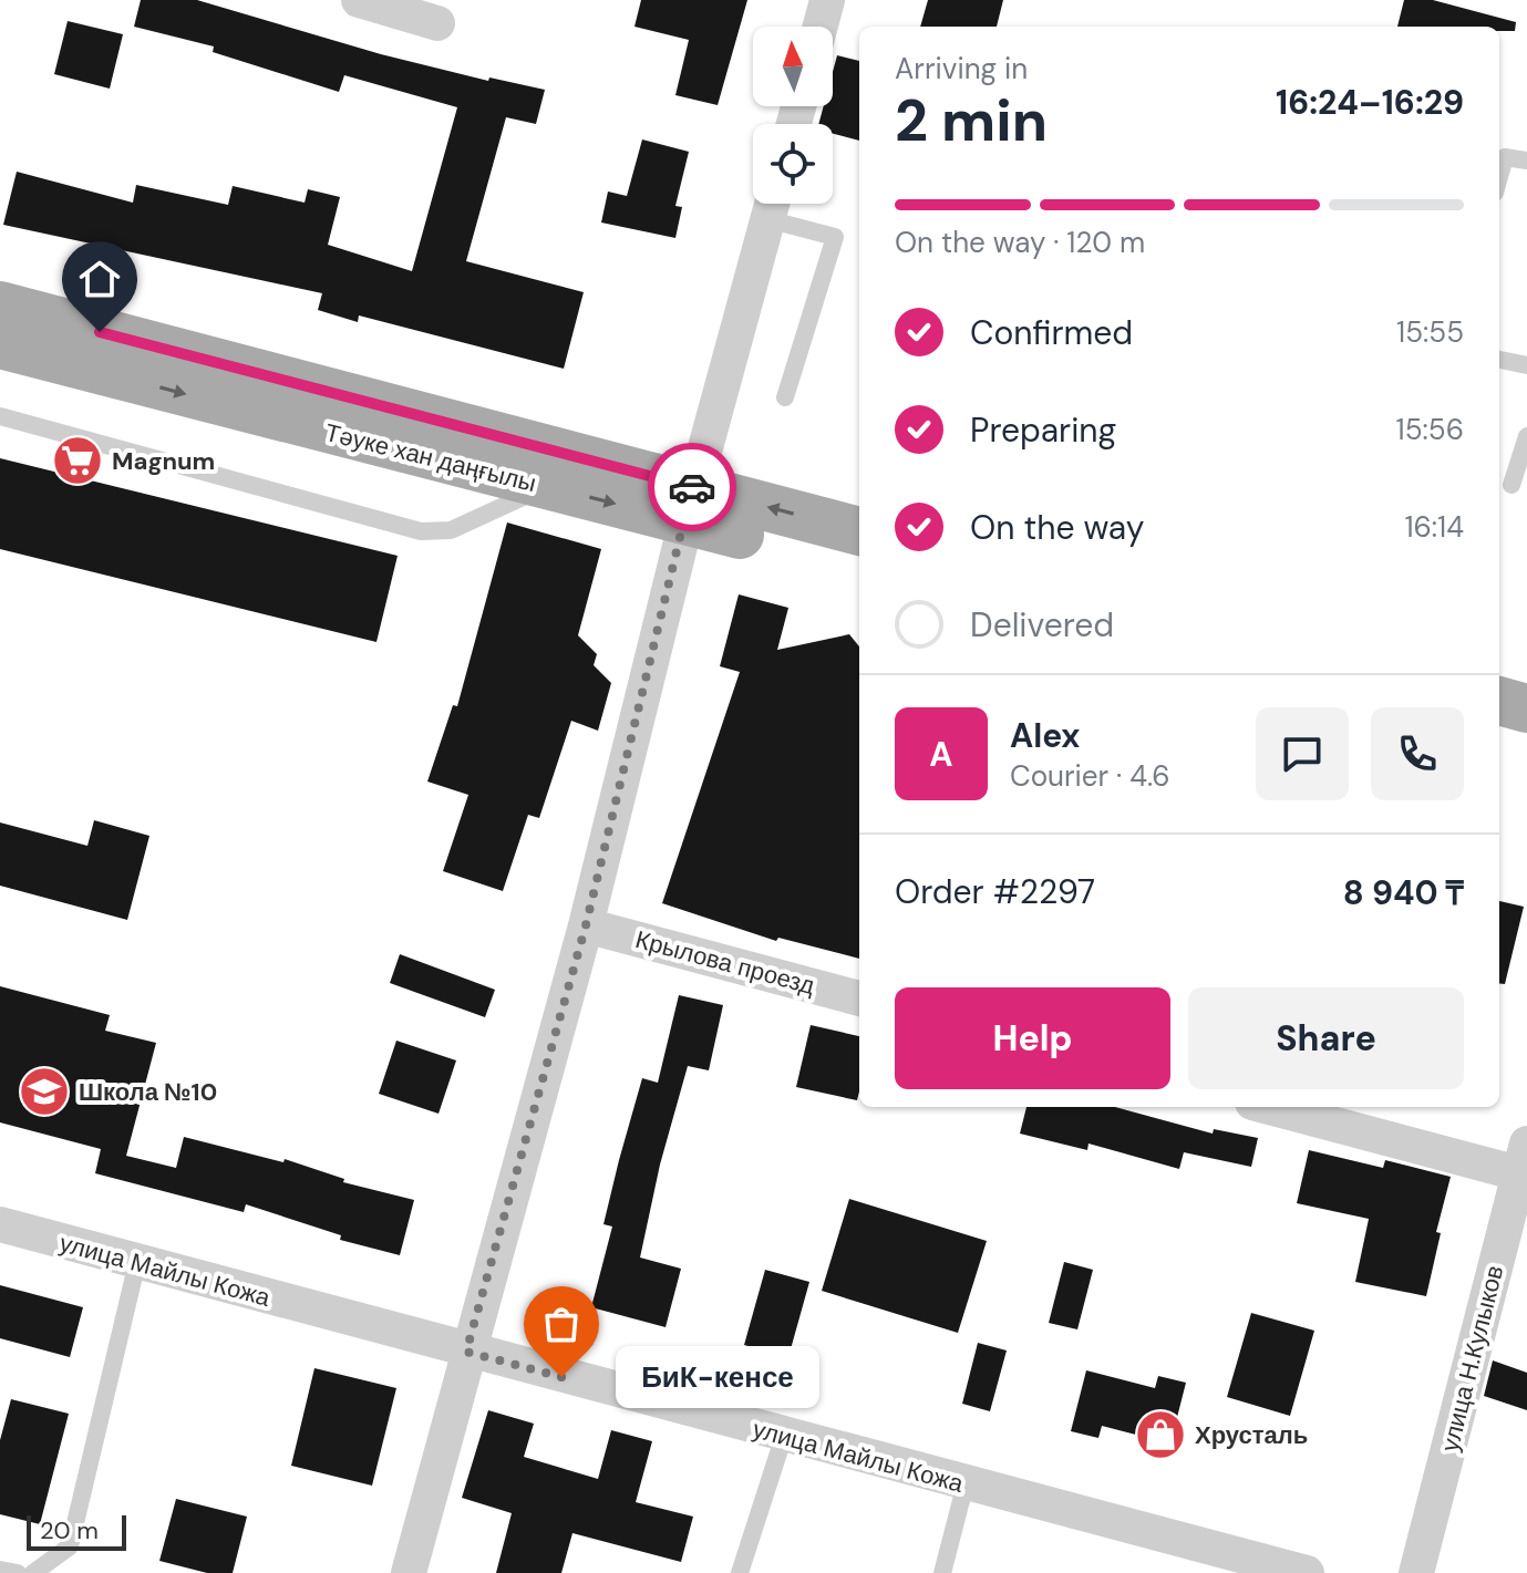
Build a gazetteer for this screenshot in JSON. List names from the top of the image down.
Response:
{
  "streets": {
    "main road": ["Тәуке хан даңғылы"],
    "street": ["Крылова проезд", "улица Майлы Кожа", "улица Н.Кулыков"]
  },
  "places": {
    "supermarket": ["Magnum"],
    "school or university": ["Школа №10"],
    "other": ["БиК-кенсе"],
    "shop": ["Хрусталь"]
  },
  "scale_bar": "20 m",
  "north": "top",
  "page": {
    "heading": ["2 min", "Arriving in", "16:24–16:29"],
    "panel": [
      "Alex",
      "Courier · 4.6",
      "Order #2297",
      "8 940 ₸"
    ],
    "bar": "On the way · 120 m",
    "list": [
      ["Confirmed", "15:55"],
      ["Preparing", "15:56"],
      ["On the way", "16:14"],
      "Delivered"
    ],
    "round": "A",
    "buttons": ["Help", "Share"],
    "bubble": "БиК-кенсе",
    "scale": "20 m"
  }
}
